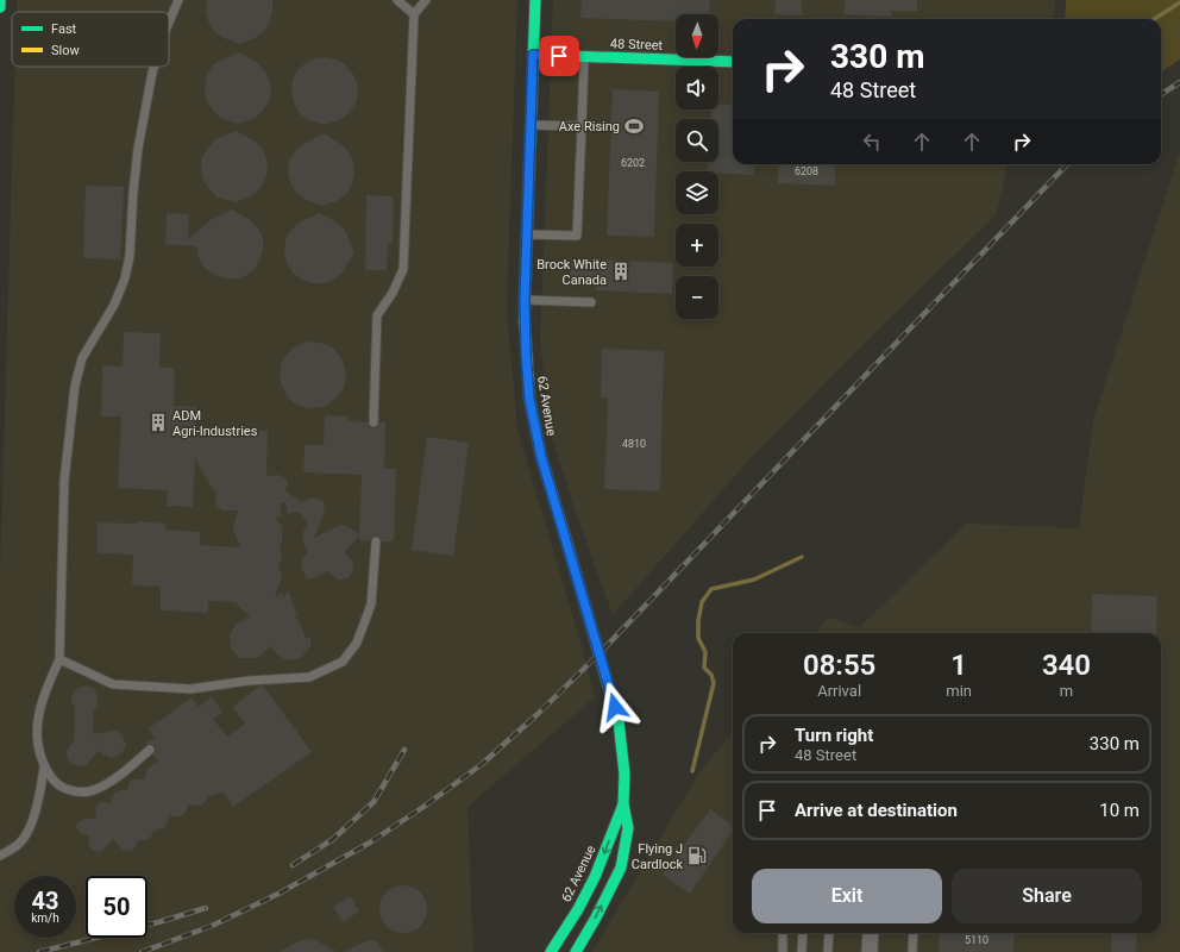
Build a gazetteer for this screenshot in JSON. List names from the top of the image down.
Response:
{
  "streets": {
    "main road": ["48 Street", "62 Avenue"]
  },
  "crossings": [
    ["48 Street", "62 Avenue"]
  ],
  "places": {
    "sports": ["Axe Rising"],
    "building": ["Brock White Canada", "ADM Agri-Industries"],
    "fuel station": ["Flying J Cardlock"]
  },
  "house_numbers": [
    "6202",
    "6208",
    "4810",
    "5110"
  ],
  "legend": ["Fast", "Slow"],
  "north": "bottom",
  "page": {
    "map_buttons": ["+", "−"],
    "turn": ["330 m", "48 Street"],
    "eta": [
      "08:55",
      "Arrival",
      "1",
      "min",
      "340",
      "m"
    ],
    "list": [
      {
        "name": "Turn right",
        "note": "48 Street",
        "value": "330 m"
      },
      {
        "name": "Arrive at destination",
        "value": "10 m"
      }
    ],
    "buttons": ["Exit", "Share"],
    "speed": "43 km/h",
    "limit": "50"
  }
}
